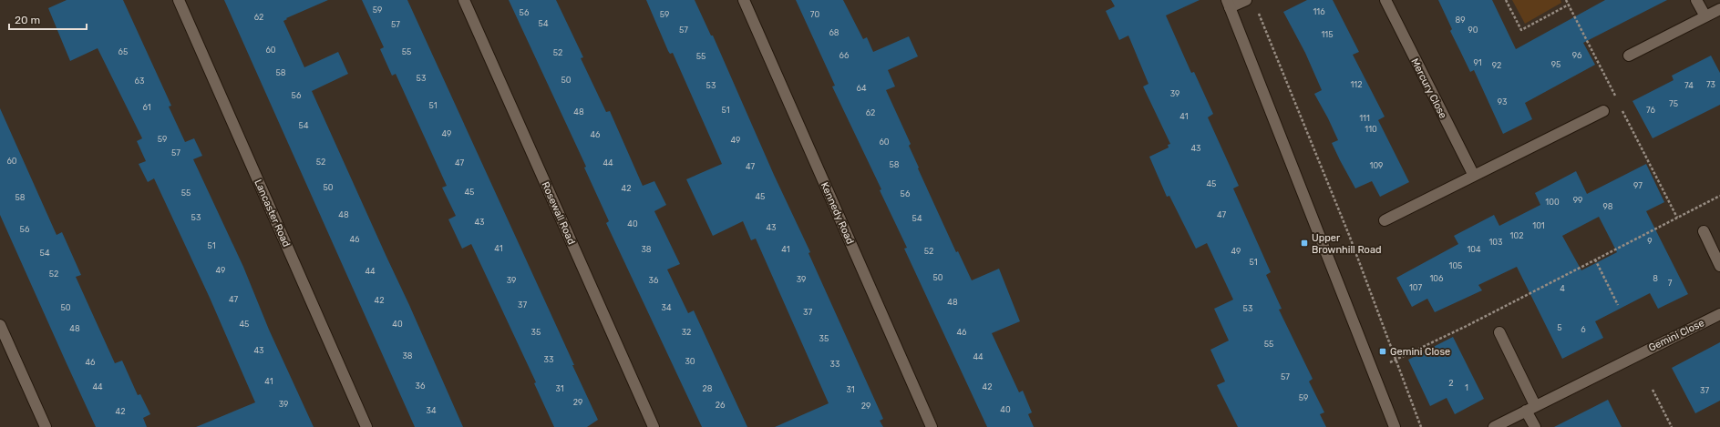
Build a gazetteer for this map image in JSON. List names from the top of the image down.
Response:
{
  "streets": {
    "street": [
      "Mercury Close",
      "Lancaster Road",
      "Rosewall Road",
      "Kennedy Road",
      "Gemini Close"
    ]
  },
  "places": {
    "transit": ["Upper Brownhill Road", "Gemini Close"]
  },
  "house_numbers": [
    "59",
    "116",
    "56",
    "59",
    "70",
    "62",
    "89",
    "54",
    "57",
    "57",
    "90",
    "68",
    "115",
    "60",
    "65",
    "55",
    "52",
    "66",
    "96",
    "55",
    "91",
    "95",
    "92",
    "58",
    "53",
    "50",
    "63",
    "112",
    "73",
    "53",
    "74",
    "64",
    "39",
    "56",
    "93",
    "75",
    "51",
    "61",
    "51",
    "76",
    "48",
    "62",
    "41",
    "111",
    "54",
    "110",
    "49",
    "46",
    "59",
    "49",
    "60",
    "43",
    "57",
    "60",
    "52",
    "47",
    "44",
    "58",
    "109",
    "47",
    "45",
    "97",
    "50",
    "42",
    "45",
    "55",
    "56",
    "45",
    "58",
    "99",
    "100",
    "98",
    "48",
    "47",
    "53",
    "54",
    "43",
    "40",
    "101",
    "43",
    "56",
    "102",
    "46",
    "9",
    "103",
    "51",
    "41",
    "38",
    "41",
    "104",
    "52",
    "49",
    "54",
    "51",
    "105",
    "49",
    "44",
    "52",
    "50",
    "106",
    "8",
    "39",
    "39",
    "36",
    "7",
    "107",
    "4",
    "47",
    "42",
    "48",
    "37",
    "50",
    "34",
    "53",
    "37",
    "45",
    "40",
    "5",
    "48",
    "6",
    "35",
    "32",
    "46",
    "35",
    "55",
    "43",
    "38",
    "44",
    "33",
    "30",
    "46",
    "33",
    "57",
    "41",
    "2",
    "36",
    "44",
    "42",
    "1",
    "31",
    "28",
    "31",
    "37",
    "59",
    "29",
    "39",
    "26",
    "29",
    "40",
    "34",
    "42"
  ],
  "scale_bar": "20 m"
}
